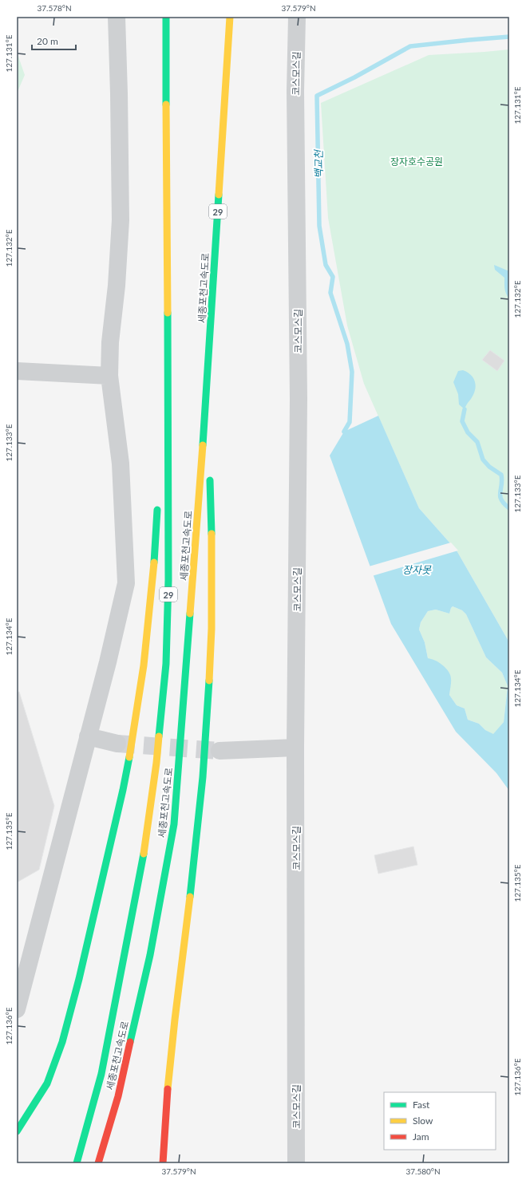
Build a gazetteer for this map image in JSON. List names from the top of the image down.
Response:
{
  "streets": {
    "highway": ["29", "세종포천고속도로"],
    "street": ["코스모스길"]
  },
  "water": ["백교천", "장자못"],
  "parks": ["장자호수공원"],
  "legend": ["Fast", "Slow", "Jam"],
  "scale_bar": "20 m",
  "coordinates": [
    "37.578°N",
    "37.579°N",
    "127.131°E",
    "127.132°E",
    "127.133°E",
    "127.134°E",
    "127.135°E",
    "127.136°E",
    "37.580°N"
  ]
}
